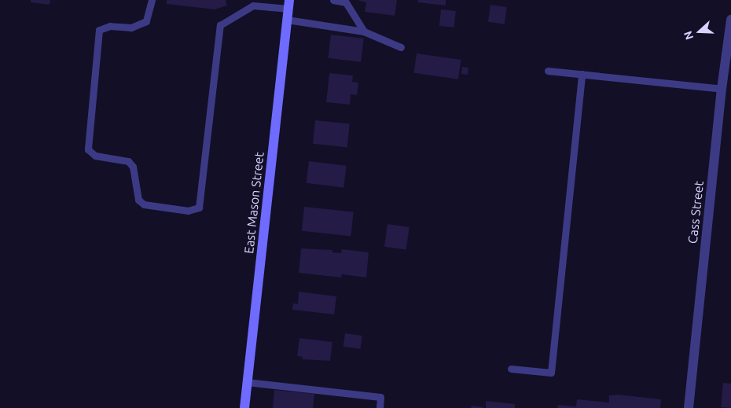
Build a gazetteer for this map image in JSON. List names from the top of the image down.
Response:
{
  "streets": {
    "main road": ["East Mason Street"],
    "street": ["Cass Street"]
  },
  "north": "left"
}
